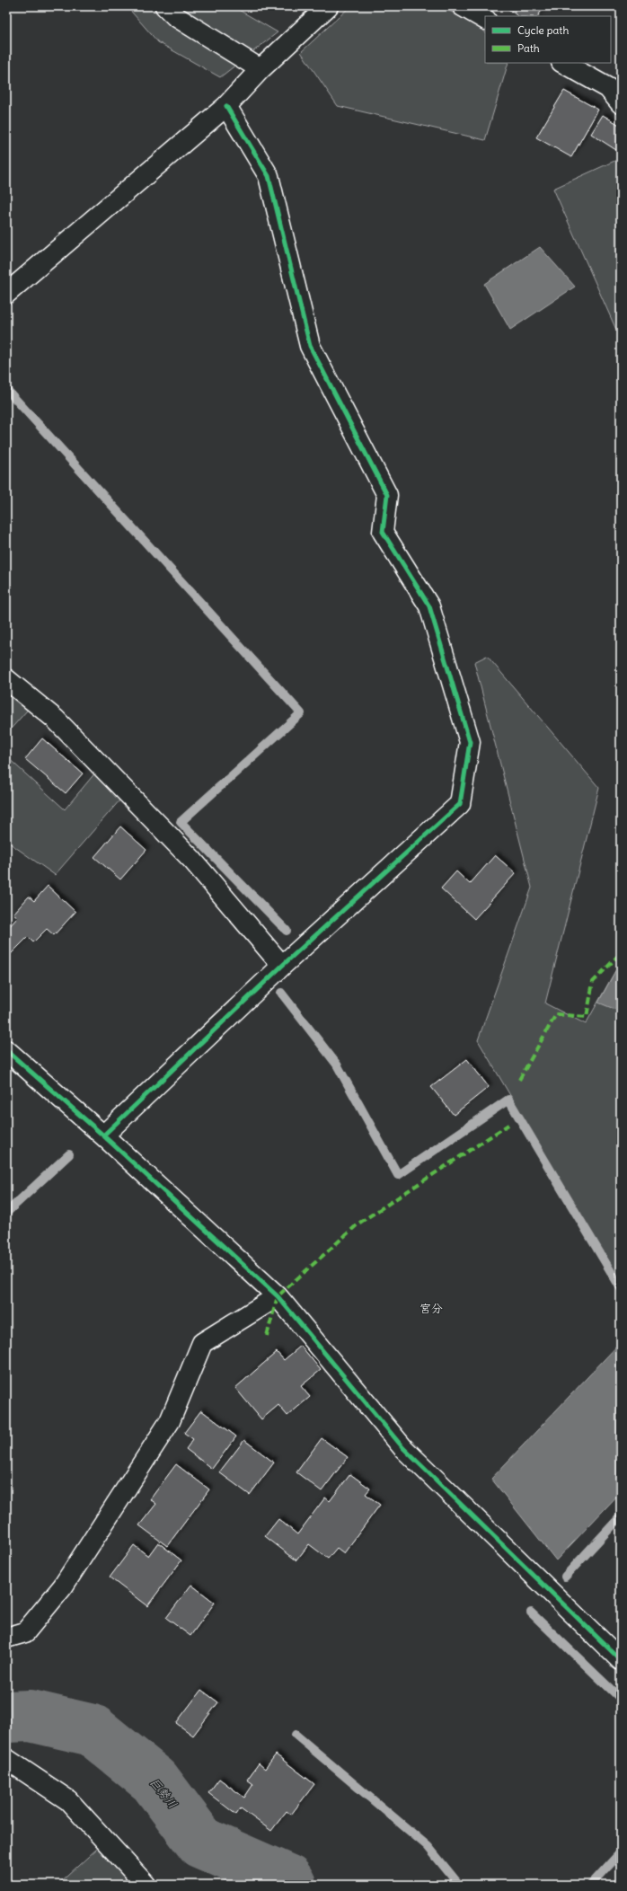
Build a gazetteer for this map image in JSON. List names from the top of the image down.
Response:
{
  "districts": ["宮分"],
  "water": ["巨勢川"],
  "legend": ["Cycle path", "Path"]
}
